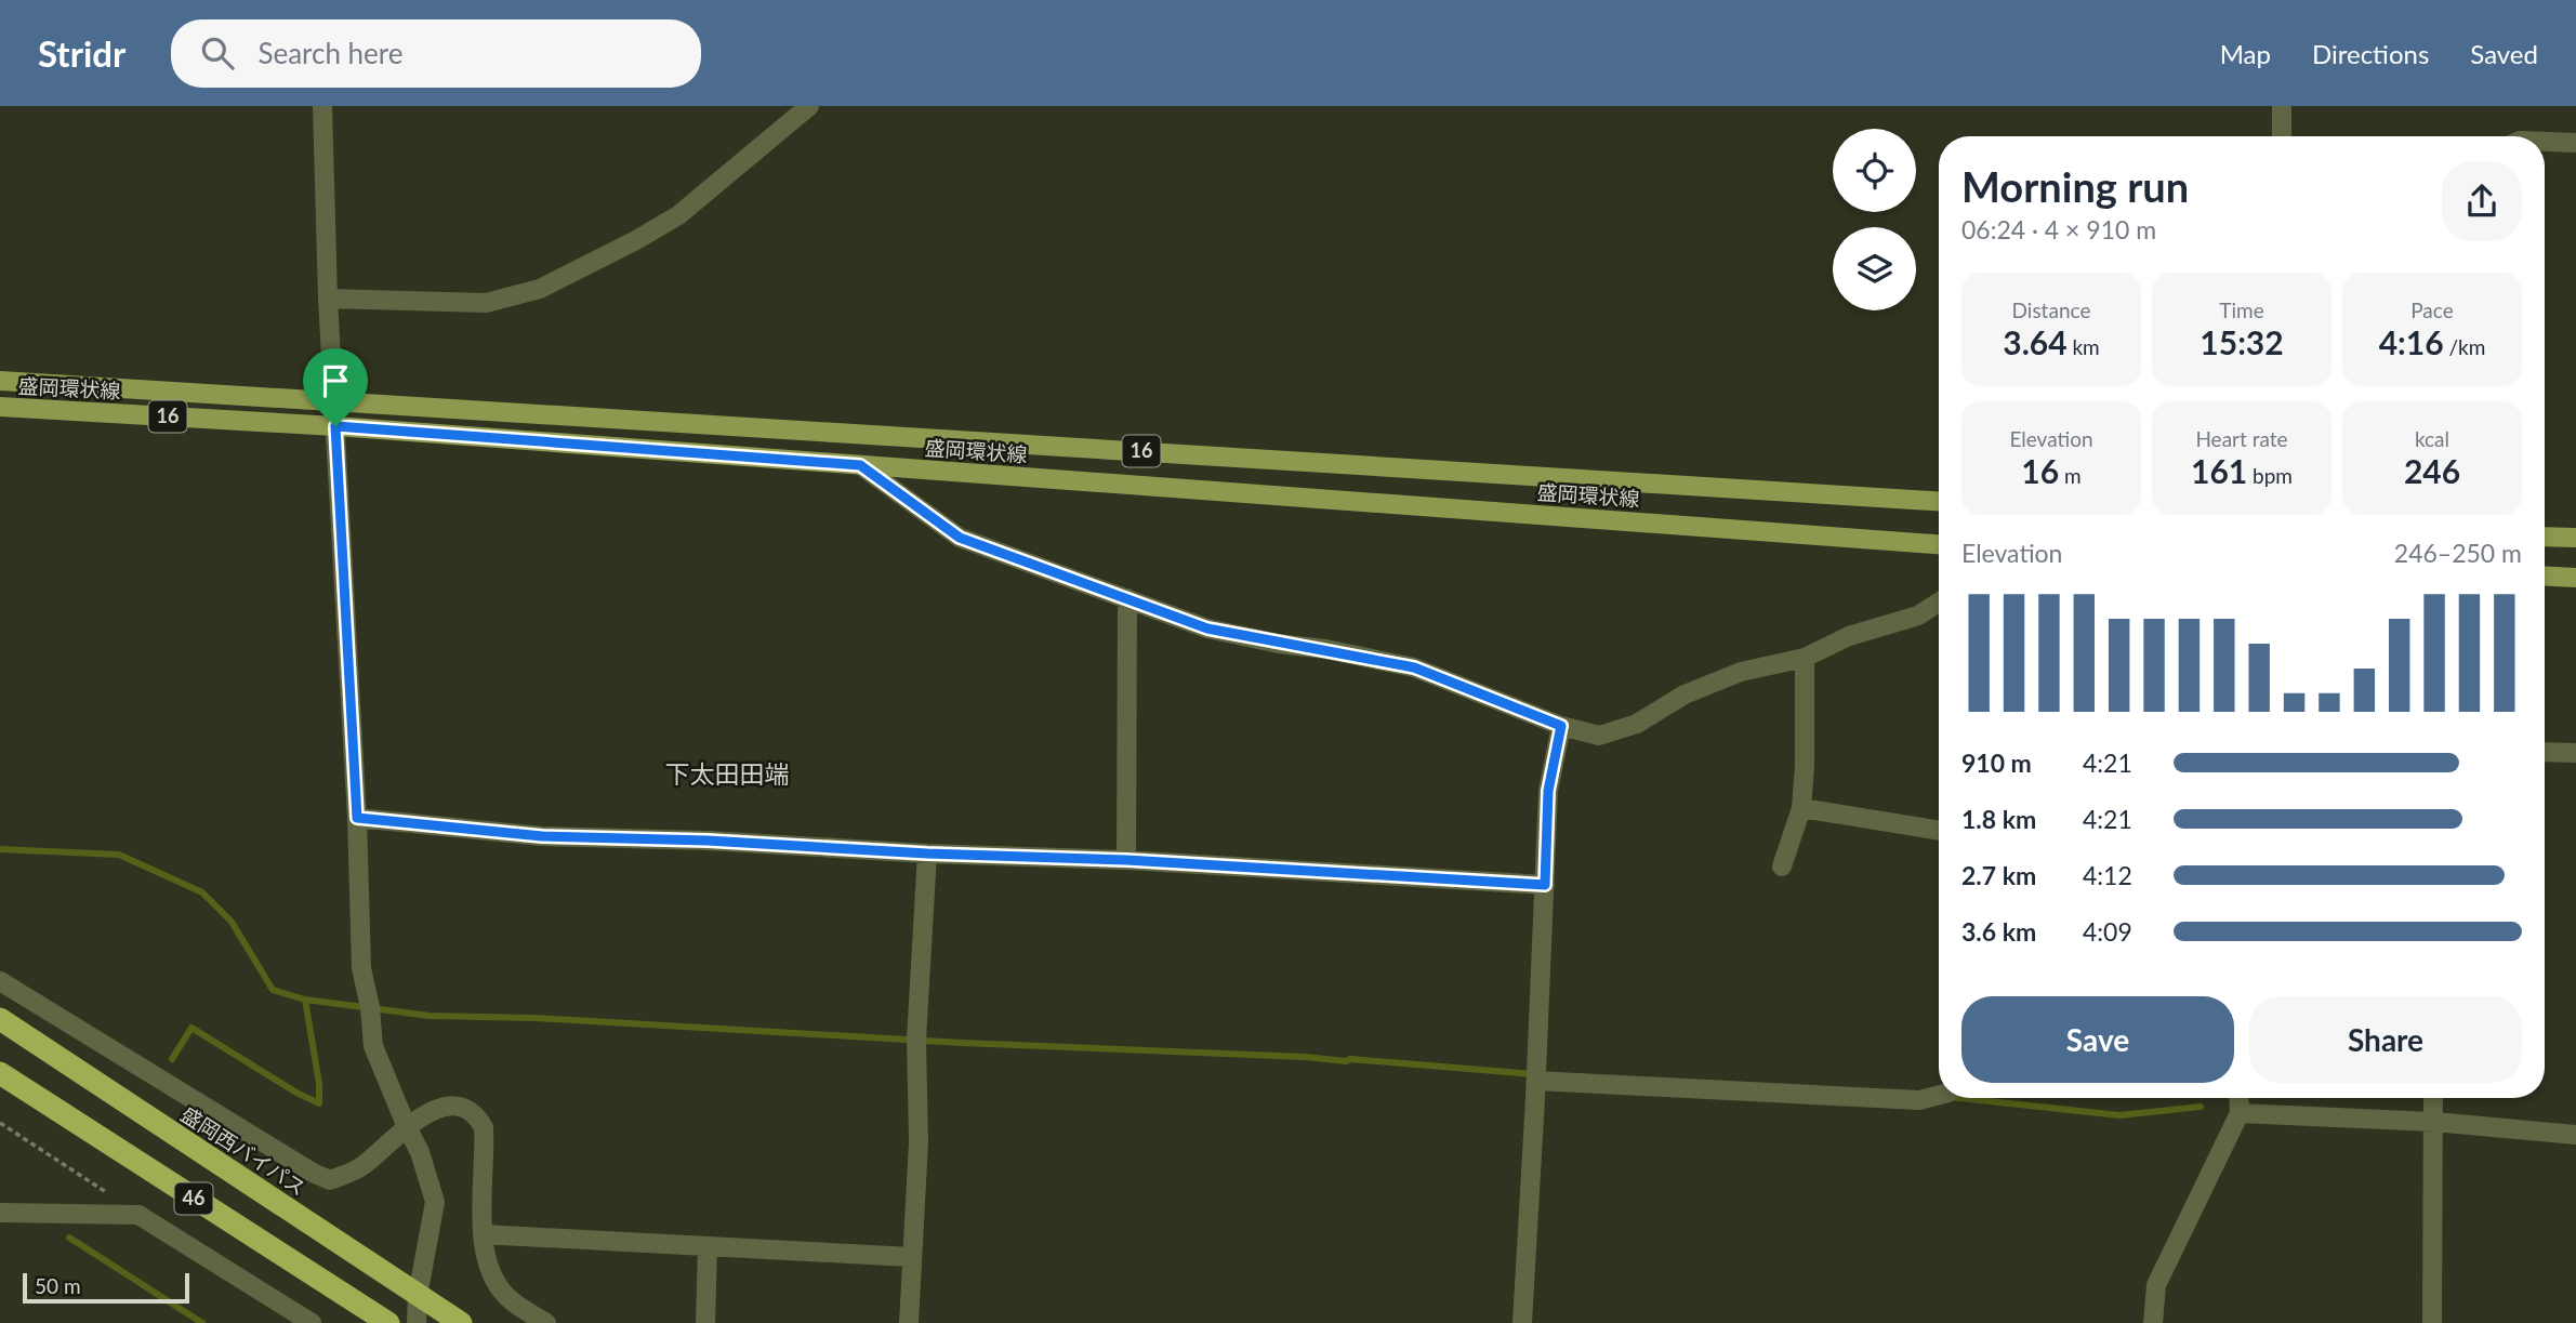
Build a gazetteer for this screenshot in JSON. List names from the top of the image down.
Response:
{
  "streets": {
    "highway": ["盛岡西バイパス", "46"],
    "main road": ["盛岡環状線", "16"]
  },
  "districts": ["下太田田端"],
  "scale_bar": "50 m",
  "page": {
    "header": "Stridr",
    "search": "Search here",
    "nav": ["Map", "Directions", "Saved"],
    "heading": ["Morning run", "06:24 · 4 × 910 m"],
    "stats": [
      ["Distance", "3.64 km"],
      ["Time", "15:32"],
      ["Pace", "4:16 /km"],
      ["Elevation", "16 m"],
      ["Heart rate", "161 bpm"],
      ["kcal", "246"]
    ],
    "chart": ["Elevation", "246–250 m"],
    "list": [
      {
        "name": "910 m",
        "note": "4:21"
      },
      {
        "name": "1.8 km",
        "note": "4:21"
      },
      {
        "name": "2.7 km",
        "note": "4:12"
      },
      {
        "name": "3.6 km",
        "note": "4:09"
      }
    ],
    "buttons": ["Save", "Share"],
    "scale": "50 m"
  }
}
